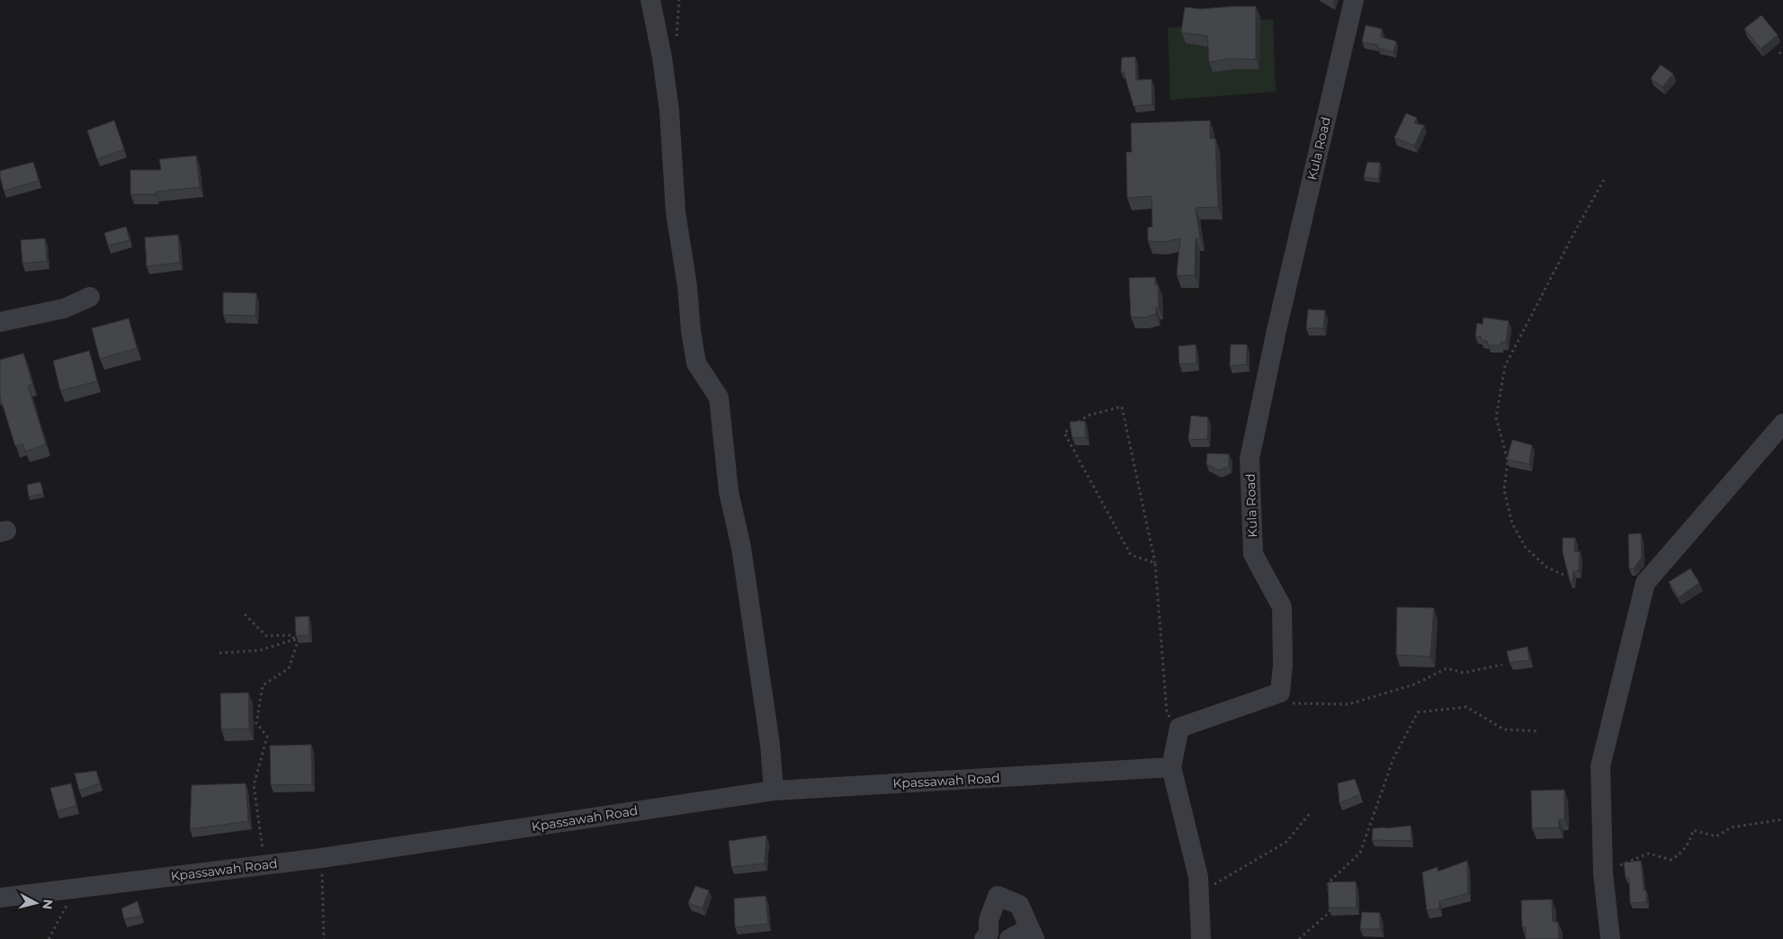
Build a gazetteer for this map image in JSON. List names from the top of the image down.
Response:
{
  "streets": {
    "street": ["Kula Road", "Kpassawah Road"]
  },
  "north": "right"
}
